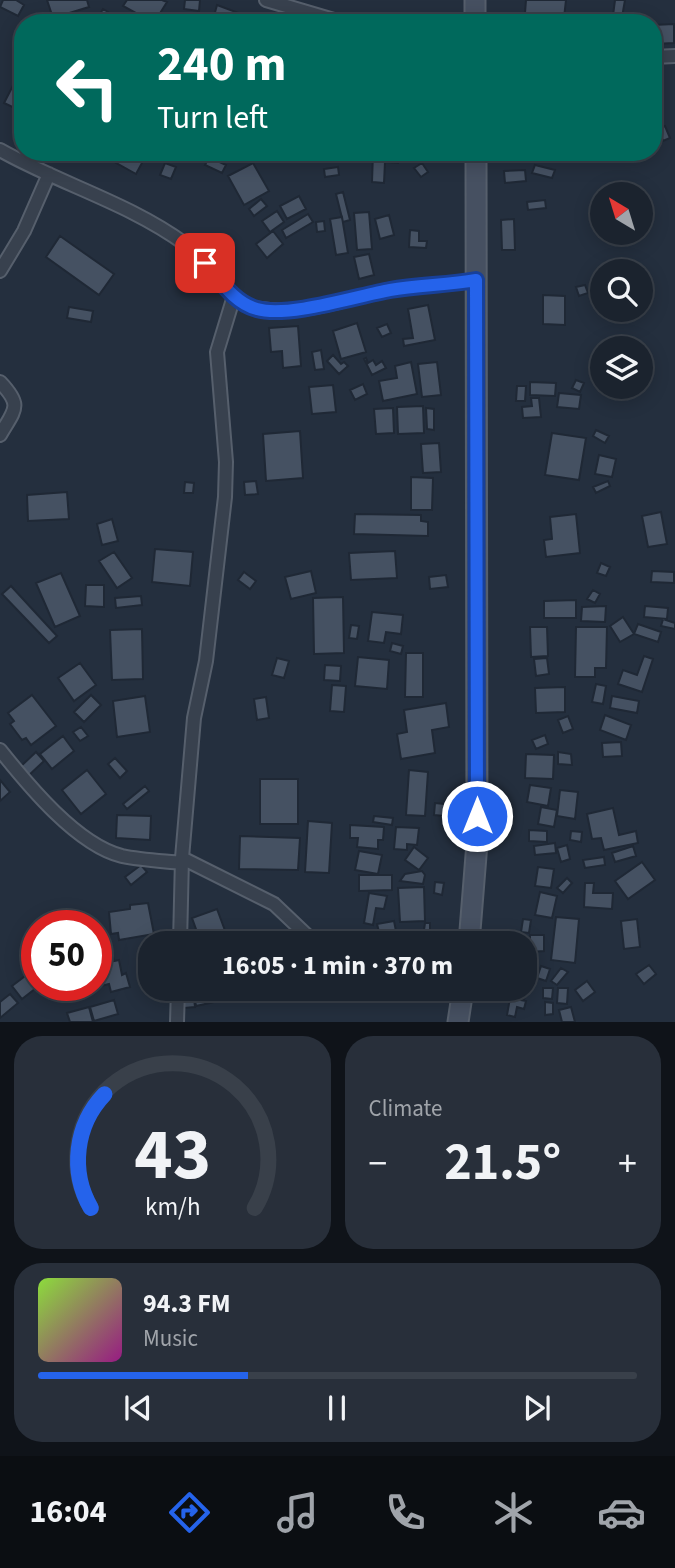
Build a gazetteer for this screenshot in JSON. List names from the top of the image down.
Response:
{
  "north": "top left",
  "page": {
    "turn": ["240 m", "Turn left"],
    "limit": "50",
    "trip": "16:05 · 1 min · 370 m",
    "tile": "Climate",
    "heat": ["−", "21.5°", "+"],
    "song": ["94.3 FM", "Music"],
    "tabs": "16:04",
    "gauge": ["43", "km/h"]
  }
}
